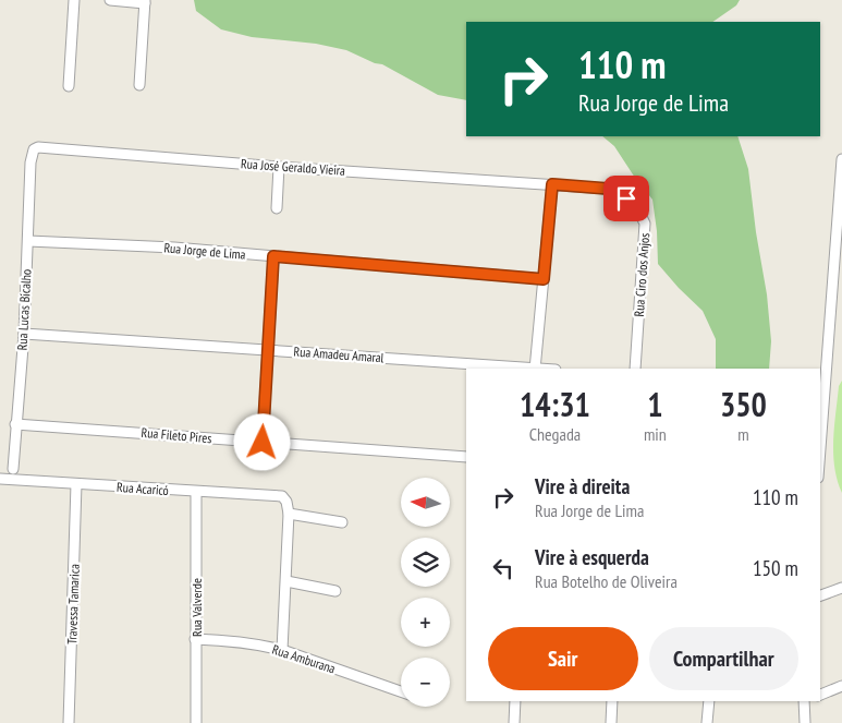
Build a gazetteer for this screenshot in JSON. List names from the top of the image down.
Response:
{
  "streets": {
    "street": [
      "Rua José Geraldo Vieira",
      "Rua Jorge de Lima",
      "Rua Ciro dos Anjos",
      "Rua Lucas Bicalho",
      "Rua Amadeu Amaral",
      "Rua Fileto Pires",
      "Rua Acaricó",
      "Travessa Tamarica",
      "Rua Valverde",
      "Rua Amburana"
    ]
  },
  "crossings": [
    ["Rua José Geraldo Vieira", "Rua Ciro dos Anjos"],
    ["Rua José Geraldo Vieira", "Rua Lucas Bicalho"],
    ["Rua Jorge de Lima", "Rua Lucas Bicalho"],
    ["Rua Lucas Bicalho", "Rua Amadeu Amaral"],
    ["Rua Lucas Bicalho", "Rua Fileto Pires"],
    ["Rua Acaricó", "Travessa Tamarica"],
    ["Rua Acaricó", "Rua Valverde"],
    ["Rua Valverde", "Rua Amburana"]
  ],
  "north": "left",
  "page": {
    "turn": ["110 m", "Rua Jorge de Lima"],
    "eta": [
      "14:31",
      "Chegada",
      "1",
      "min",
      "350",
      "m"
    ],
    "list": [
      {
        "name": "Vire à direita",
        "note": "Rua Jorge de Lima",
        "value": "110 m"
      },
      {
        "name": "Vire à esquerda",
        "note": "Rua Botelho de Oliveira",
        "value": "150 m"
      }
    ],
    "map_buttons": ["+", "−"],
    "buttons": ["Sair", "Compartilhar"]
  }
}
